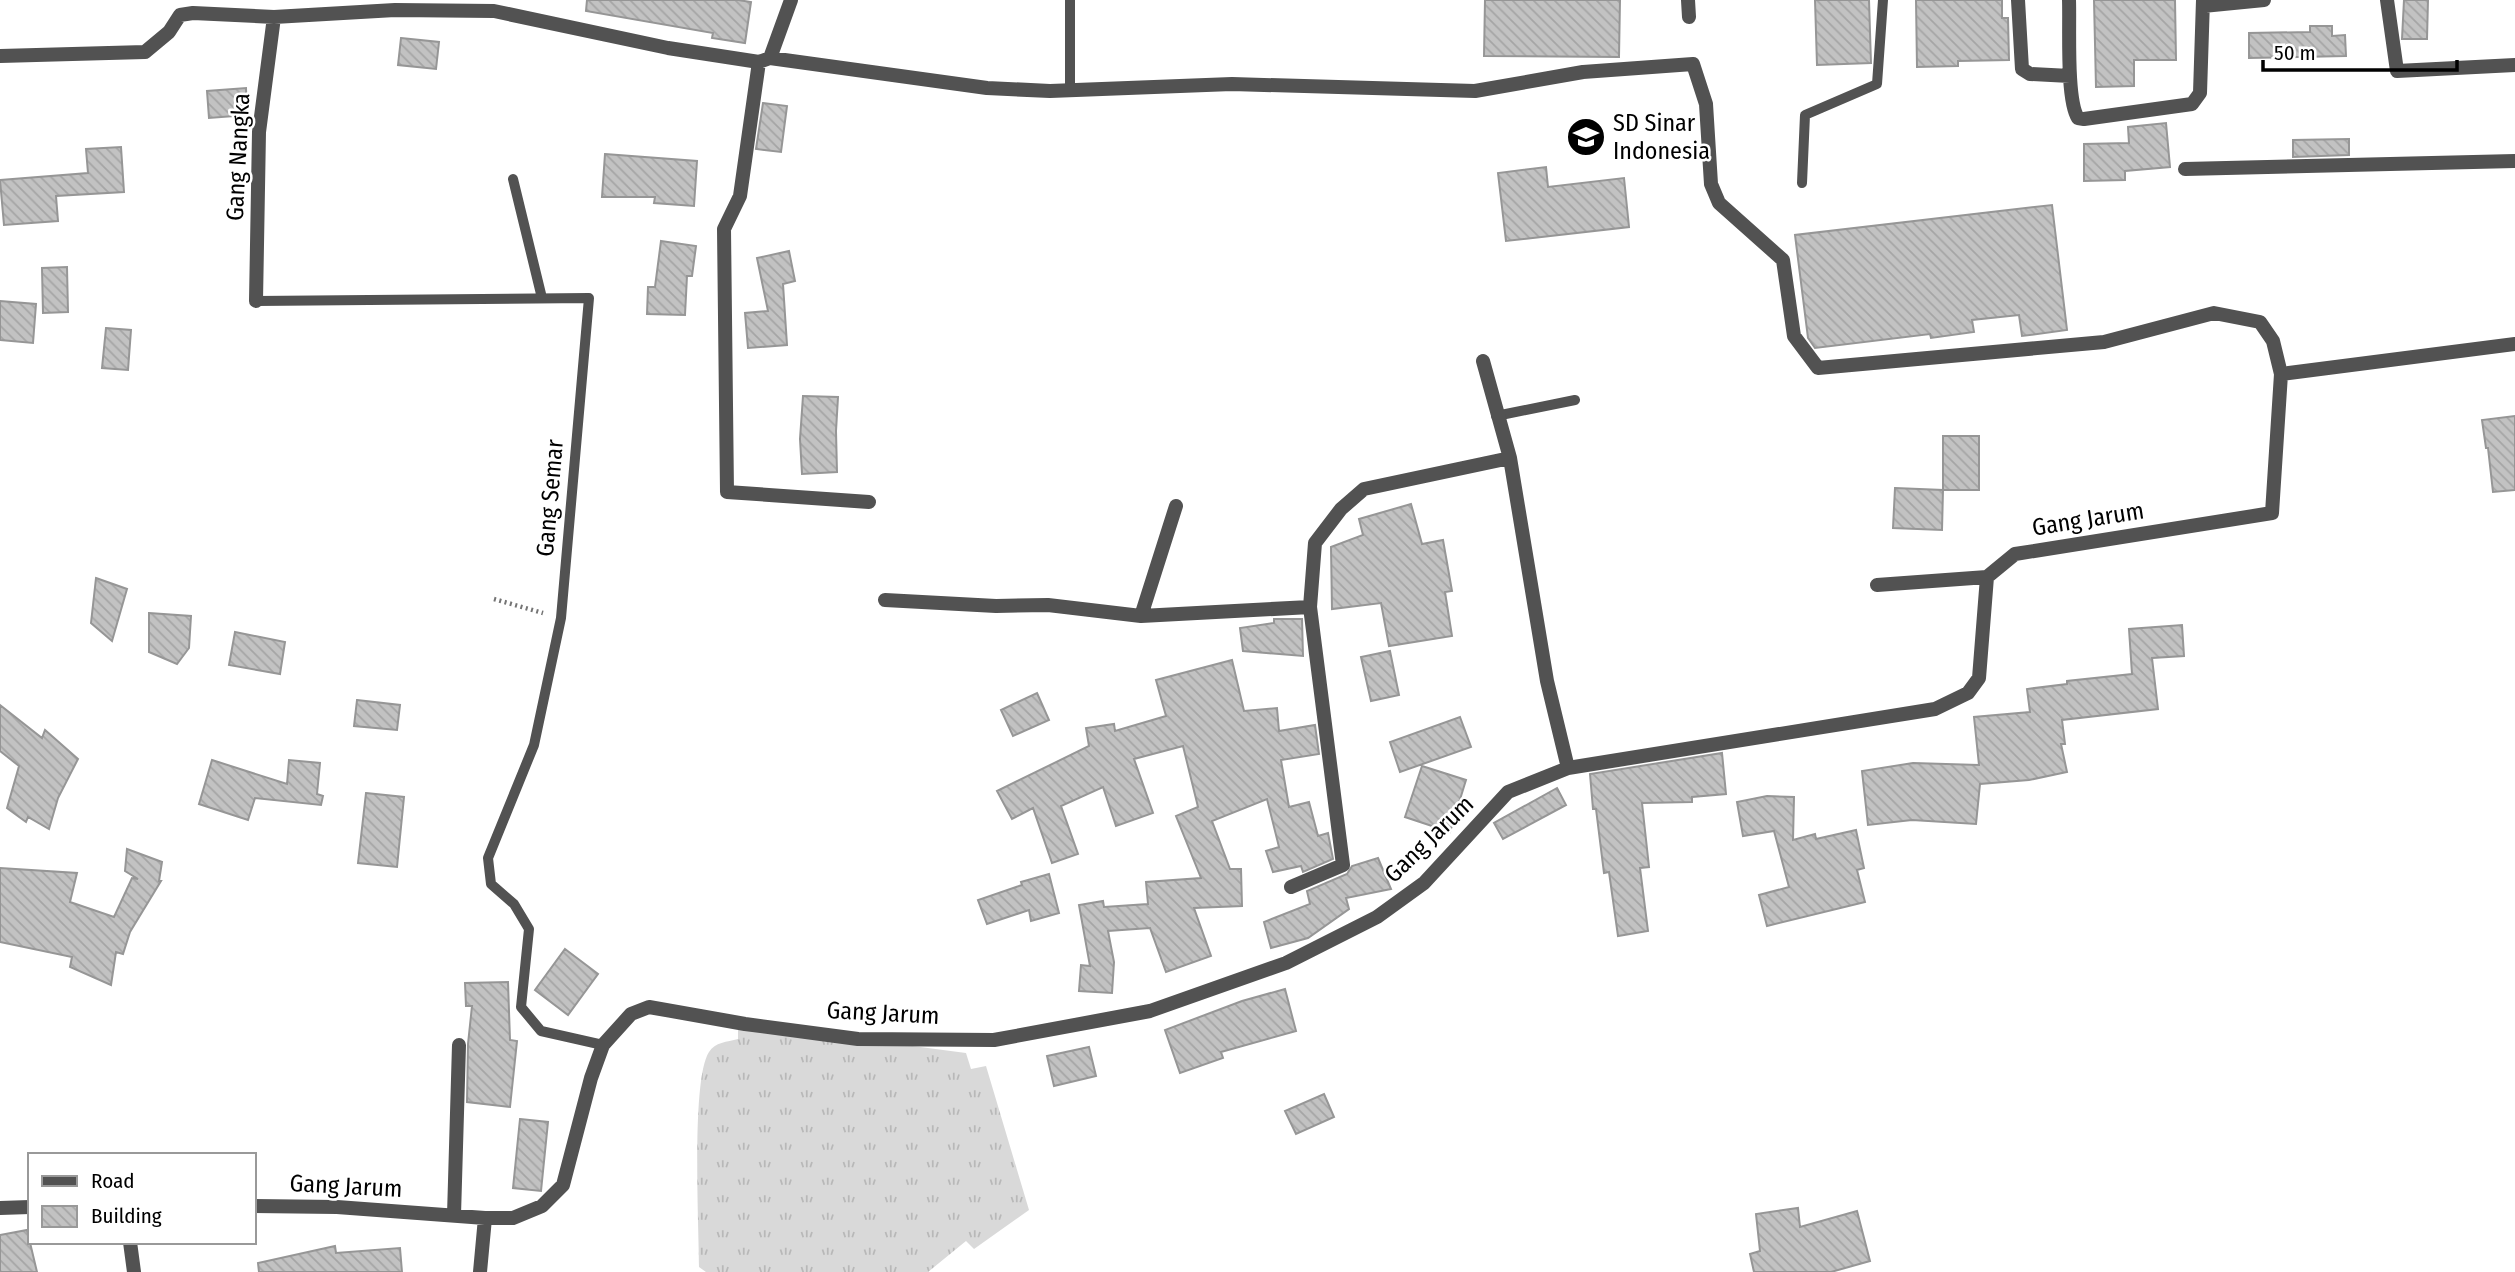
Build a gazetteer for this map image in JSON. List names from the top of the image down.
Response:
{
  "streets": {
    "street": ["Gang Nangka", "Gang Jarum"],
    "lane": ["Gang Semar"]
  },
  "crossings": [
    ["Gang Nangka", "Gang Semar"],
    ["Gang Semar", "Gang Jarum"]
  ],
  "places": {
    "school or university": ["SD Sinar Indonesia"]
  },
  "legend": ["Road", "Building"],
  "scale_bar": "50 m"
}
